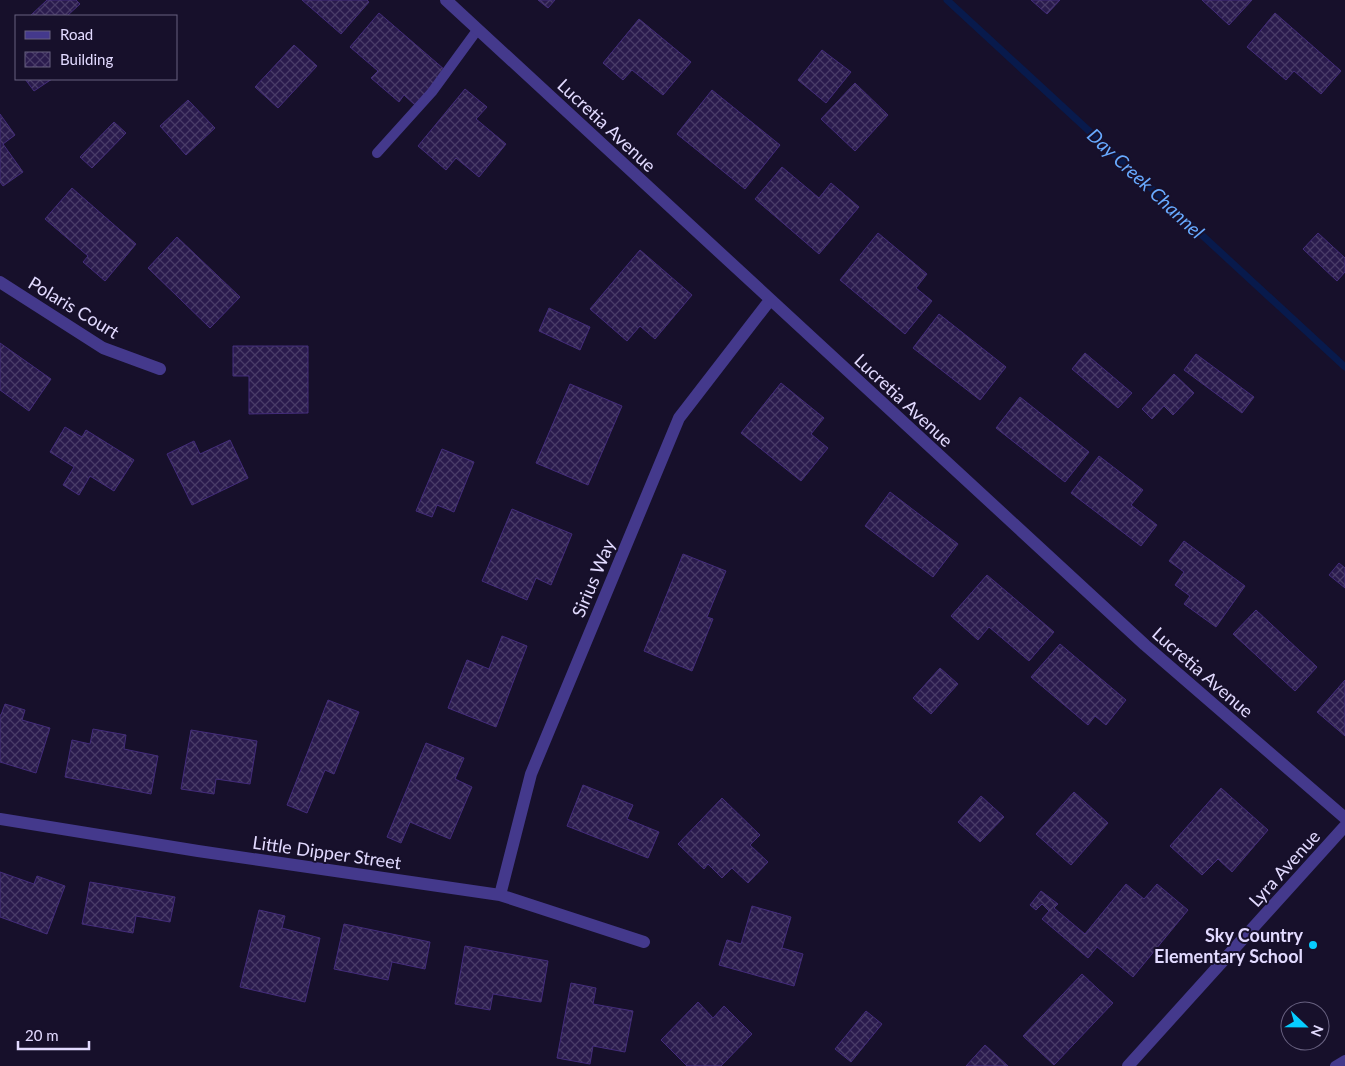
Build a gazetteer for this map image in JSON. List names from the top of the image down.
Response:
{
  "streets": {
    "street": [
      "Lucretia Avenue",
      "Polaris Court",
      "Sirius Way",
      "Little Dipper Street",
      "Lyra Avenue"
    ]
  },
  "crossings": [
    ["Lucretia Avenue", "Sirius Way"],
    ["Sirius Way", "Little Dipper Street"]
  ],
  "water": ["Day Creek Channel"],
  "places": ["Sky Country Elementary School"],
  "legend": ["Road", "Building"],
  "scale_bar": "20 m",
  "north": "right"
}
